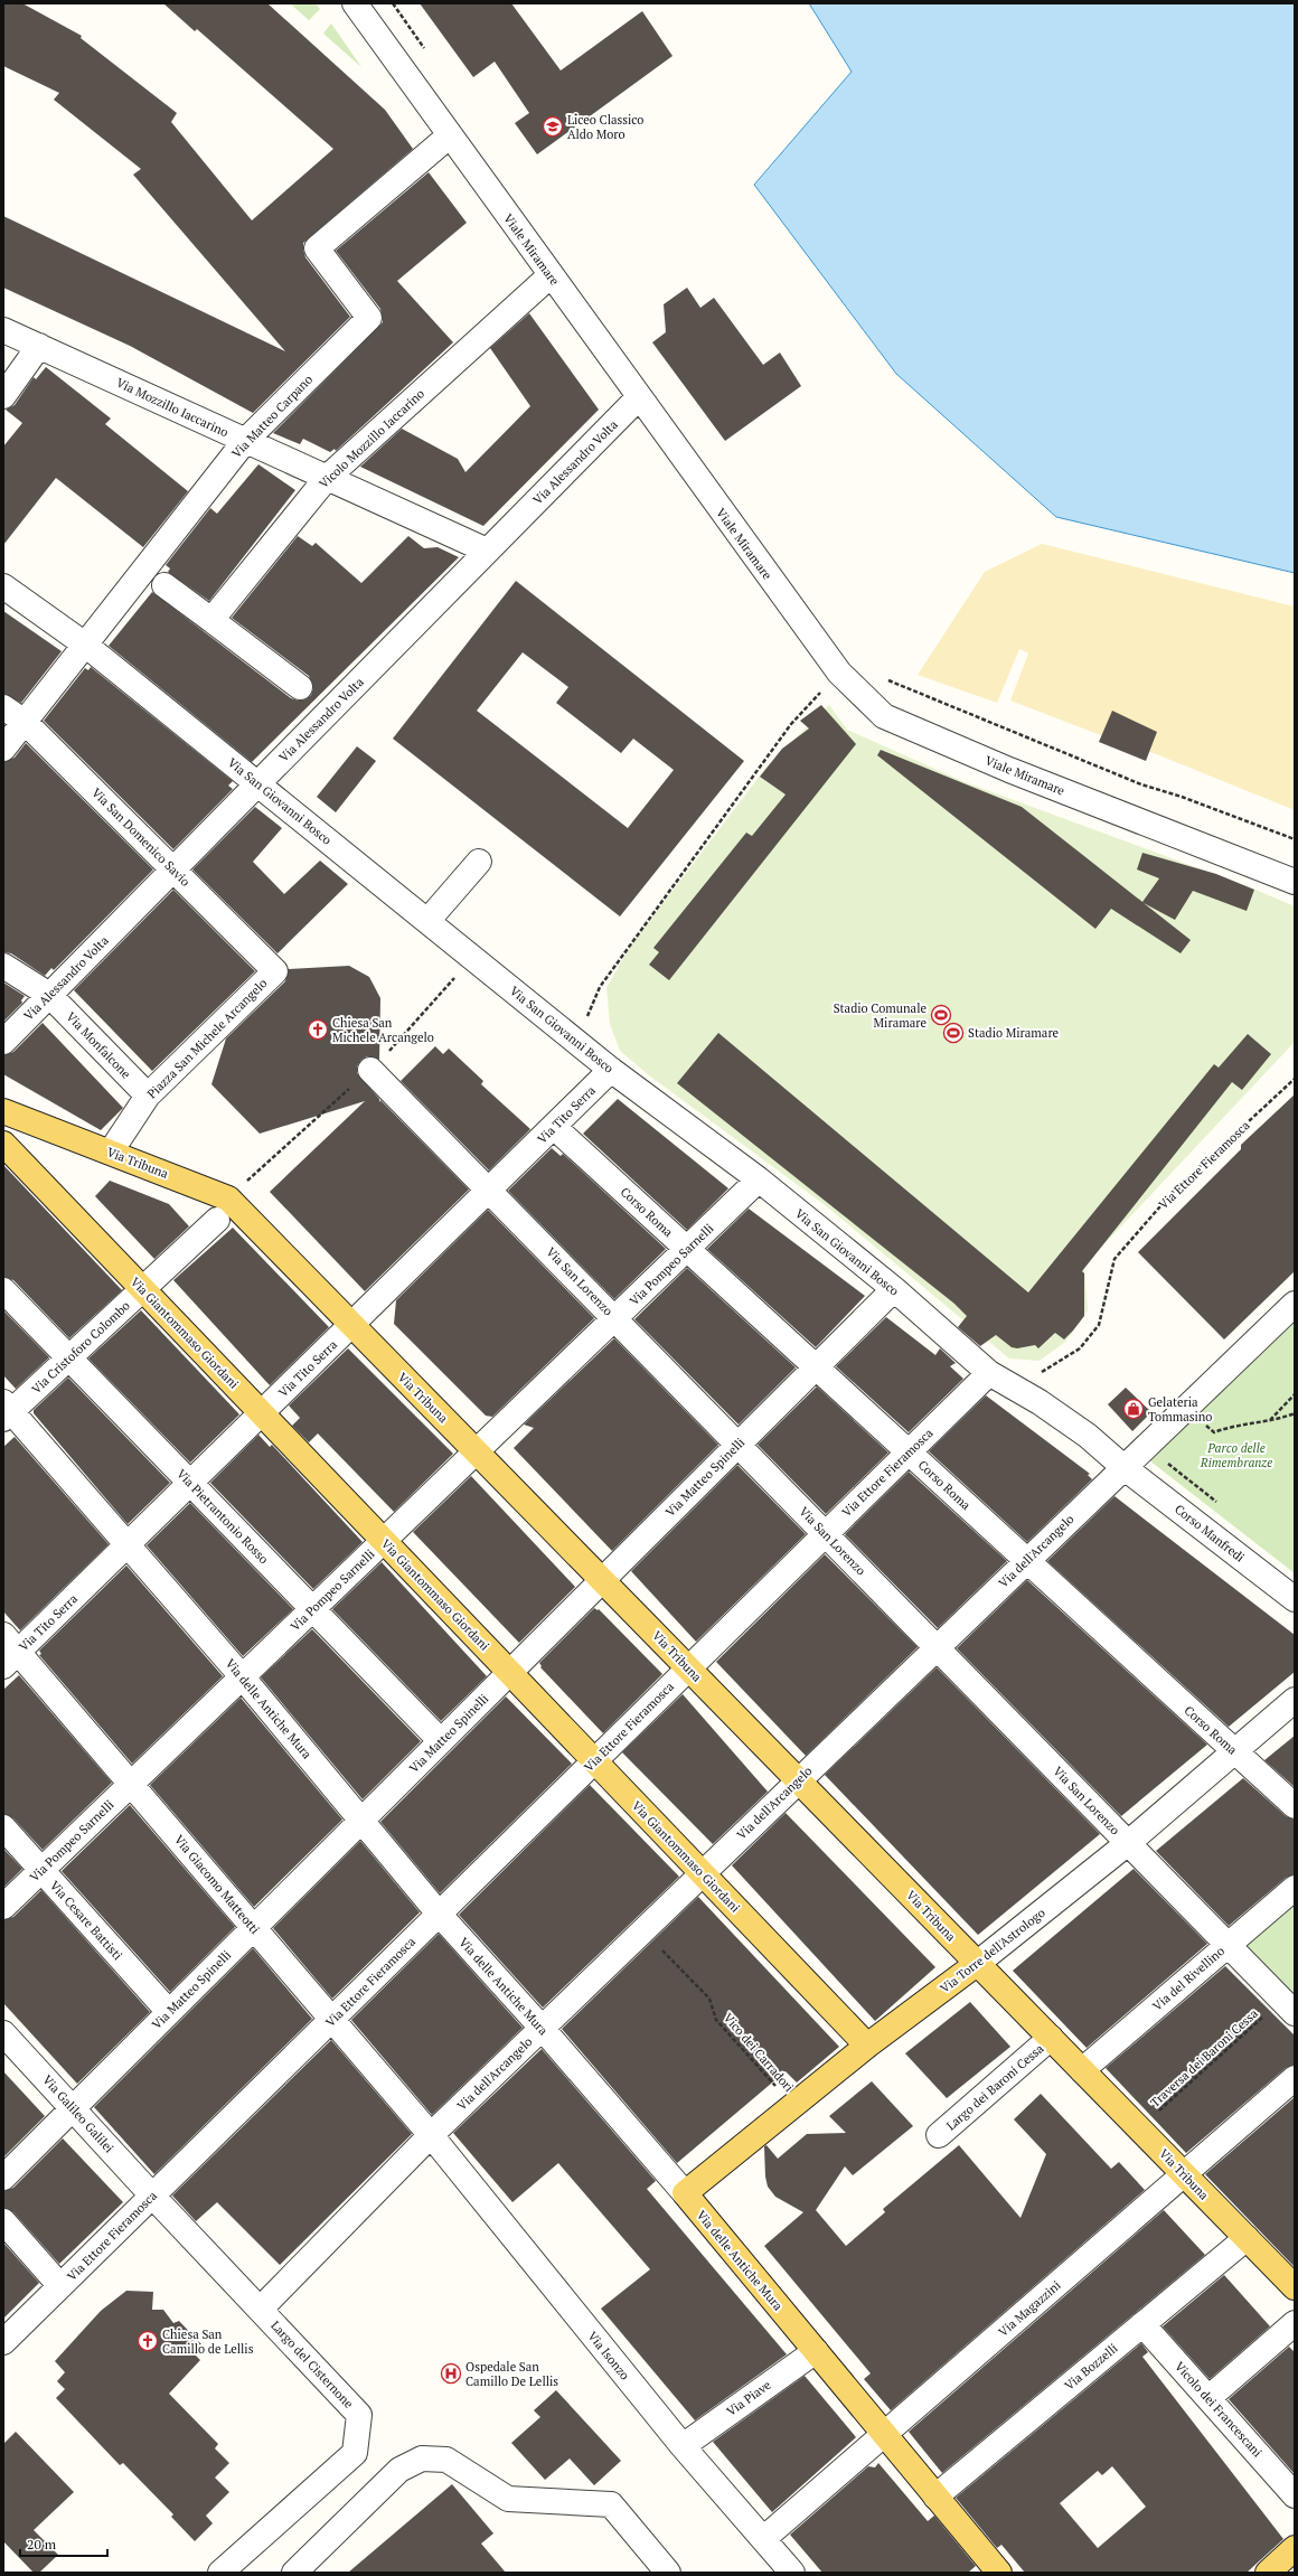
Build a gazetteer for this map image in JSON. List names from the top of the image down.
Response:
{
  "streets": {
    "main road": [
      "Via Tribuna",
      "Via Giantommaso Giordani",
      "Via delle Antiche Mura",
      "Via Torre dell'Astrologo"
    ],
    "street": [
      "Viale Miramare",
      "Via Mozzillo Iaccarino",
      "Via Matteo Carpano",
      "Vicolo Mozzillo Iaccarino",
      "Via Alessandro Volta",
      "Via San Giovanni Bosco",
      "Via San Domenico Savio",
      "Piazza San Michele Arcangelo",
      "Via Monfalcone",
      "Via Tito Serra",
      "Via Ettore Fieramosca",
      "Corso Roma",
      "Via Pompeo Sarnelli",
      "Via San Lorenzo",
      "Via Cristoforo Colombo",
      "Via Matteo Spinelli",
      "Via Pietrantonio Rosso",
      "Corso Manfredi",
      "Via dell'Arcangelo",
      "Via Giacomo Matteotti",
      "Via Cesare Battisti",
      "Via del Rivellino",
      "Largo dei Baroni Cessa",
      "Via Galileo Galilei",
      "Via Magazzini",
      "Via Isonzo",
      "Largo del Cisternone",
      "Via Bozzelli",
      "Via Piave",
      "Vicolo dei Francescani"
    ],
    "path": ["Vico dei Carradori", "Traversa dei Baroni Cessa"]
  },
  "crossings": [
    ["Viale Miramare", "Via Matteo Carpano"],
    ["Viale Miramare", "Vicolo Mozzillo Iaccarino"],
    ["Viale Miramare", "Via Alessandro Volta"],
    ["Via Mozzillo Iaccarino", "Via Matteo Carpano"],
    ["Via Mozzillo Iaccarino", "Vicolo Mozzillo Iaccarino"],
    ["Via Mozzillo Iaccarino", "Via Alessandro Volta"],
    ["Via Matteo Carpano", "Via San Giovanni Bosco"],
    ["Via Matteo Carpano", "Via San Domenico Savio"],
    ["Via Alessandro Volta", "Via San Giovanni Bosco"],
    ["Via Alessandro Volta", "Via San Domenico Savio"],
    ["Via Alessandro Volta", "Via Monfalcone"],
    ["Via San Giovanni Bosco", "Via Tito Serra"],
    ["Via San Giovanni Bosco", "Via Ettore Fieramosca"],
    ["Via San Giovanni Bosco", "Via Pompeo Sarnelli"],
    ["Via San Giovanni Bosco", "Via Matteo Spinelli"],
    ["Via San Giovanni Bosco", "Corso Manfredi"],
    ["Via San Giovanni Bosco", "Via dell'Arcangelo"],
    ["Via San Domenico Savio", "Piazza San Michele Arcangelo"],
    ["Piazza San Michele Arcangelo", "Via Monfalcone"],
    ["Piazza San Michele Arcangelo", "Via Tribuna"],
    ["Via Tito Serra", "Via Tribuna"],
    ["Via Tito Serra", "Corso Roma"],
    ["Via Tito Serra", "Via San Lorenzo"],
    ["Via Tito Serra", "Via Giantommaso Giordani"],
    ["Via Tito Serra", "Via Pietrantonio Rosso"],
    ["Via Tito Serra", "Via delle Antiche Mura"],
    ["Via Tito Serra", "Via Giacomo Matteotti"],
    ["Via Tribuna", "Via Ettore Fieramosca"],
    ["Via Tribuna", "Via Pompeo Sarnelli"],
    ["Via Tribuna", "Via Cristoforo Colombo"],
    ["Via Tribuna", "Via Matteo Spinelli"],
    ["Via Tribuna", "Via dell'Arcangelo"],
    ["Via Tribuna", "Via Torre dell'Astrologo"],
    ["Via Tribuna", "Via del Rivellino"],
    ["Via Tribuna", "Traversa dei Baroni Cessa"],
    ["Via Tribuna", "Largo dei Baroni Cessa"],
    ["Via Tribuna", "Via Magazzini"],
    ["Via Tribuna", "Via Bozzelli"],
    ["Via Ettore Fieramosca", "Corso Roma"],
    ["Via Ettore Fieramosca", "Via San Lorenzo"],
    ["Via Ettore Fieramosca", "Via Giantommaso Giordani"],
    ["Via Ettore Fieramosca", "Via delle Antiche Mura"],
    ["Via Ettore Fieramosca", "Via Giacomo Matteotti"],
    ["Via Ettore Fieramosca", "Via Galileo Galilei"],
    ["Via Ettore Fieramosca", "Largo del Cisternone"],
    ["Corso Roma", "Via Pompeo Sarnelli"],
    ["Corso Roma", "Via Matteo Spinelli"],
    ["Corso Roma", "Via dell'Arcangelo"],
    ["Corso Roma", "Via Torre dell'Astrologo"],
    ["Via Pompeo Sarnelli", "Via San Lorenzo"],
    ["Via Pompeo Sarnelli", "Via Giantommaso Giordani"],
    ["Via Pompeo Sarnelli", "Via Pietrantonio Rosso"],
    ["Via Pompeo Sarnelli", "Via delle Antiche Mura"],
    ["Via Pompeo Sarnelli", "Via Giacomo Matteotti"],
    ["Via Pompeo Sarnelli", "Via Cesare Battisti"],
    ["Via San Lorenzo", "Via Matteo Spinelli"],
    ["Via San Lorenzo", "Via dell'Arcangelo"],
    ["Via San Lorenzo", "Via Torre dell'Astrologo"],
    ["Via San Lorenzo", "Via del Rivellino"],
    ["Via San Lorenzo", "Traversa dei Baroni Cessa"],
    ["Via Giantommaso Giordani", "Via Cristoforo Colombo"],
    ["Via Giantommaso Giordani", "Via Matteo Spinelli"],
    ["Via Giantommaso Giordani", "Via dell'Arcangelo"],
    ["Via Giantommaso Giordani", "Via Torre dell'Astrologo"],
    ["Via Cristoforo Colombo", "Via Pietrantonio Rosso"],
    ["Via Cristoforo Colombo", "Via delle Antiche Mura"],
    ["Via Matteo Spinelli", "Via Pietrantonio Rosso"],
    ["Via Matteo Spinelli", "Via delle Antiche Mura"],
    ["Via Matteo Spinelli", "Via Giacomo Matteotti"],
    ["Via Matteo Spinelli", "Via Cesare Battisti"],
    ["Via Matteo Spinelli", "Via Galileo Galilei"],
    ["Corso Manfredi", "Via dell'Arcangelo"],
    ["Via dell'Arcangelo", "Via delle Antiche Mura"],
    ["Via dell'Arcangelo", "Via Giacomo Matteotti"],
    ["Via dell'Arcangelo", "Vico dei Carradori"],
    ["Via dell'Arcangelo", "Via Isonzo"],
    ["Via dell'Arcangelo", "Largo del Cisternone"],
    ["Via delle Antiche Mura", "Via Torre dell'Astrologo"],
    ["Via delle Antiche Mura", "Via Magazzini"],
    ["Via delle Antiche Mura", "Via Bozzelli"],
    ["Via delle Antiche Mura", "Via Piave"],
    ["Via Giacomo Matteotti", "Via Isonzo"],
    ["Via Torre dell'Astrologo", "Vico dei Carradori"],
    ["Via Galileo Galilei", "Largo del Cisternone"],
    ["Via Magazzini", "Via Isonzo"],
    ["Via Isonzo", "Via Piave"],
    ["Via Bozzelli", "Vicolo dei Francescani"]
  ],
  "parks": ["Parco delle Rimembranze"],
  "places": {
    "school or university": ["Liceo Classico Aldo Moro"],
    "sports": ["Stadio Comunale Miramare", "Stadio Miramare"],
    "church": ["Chiesa San Michele Arcangelo", "Chiesa San Camillo de Lellis"],
    "shop": ["Gelateria Tommasino"],
    "hospital": ["Ospedale San Camillo De Lellis"]
  },
  "scale_bar": "20 m"
}
